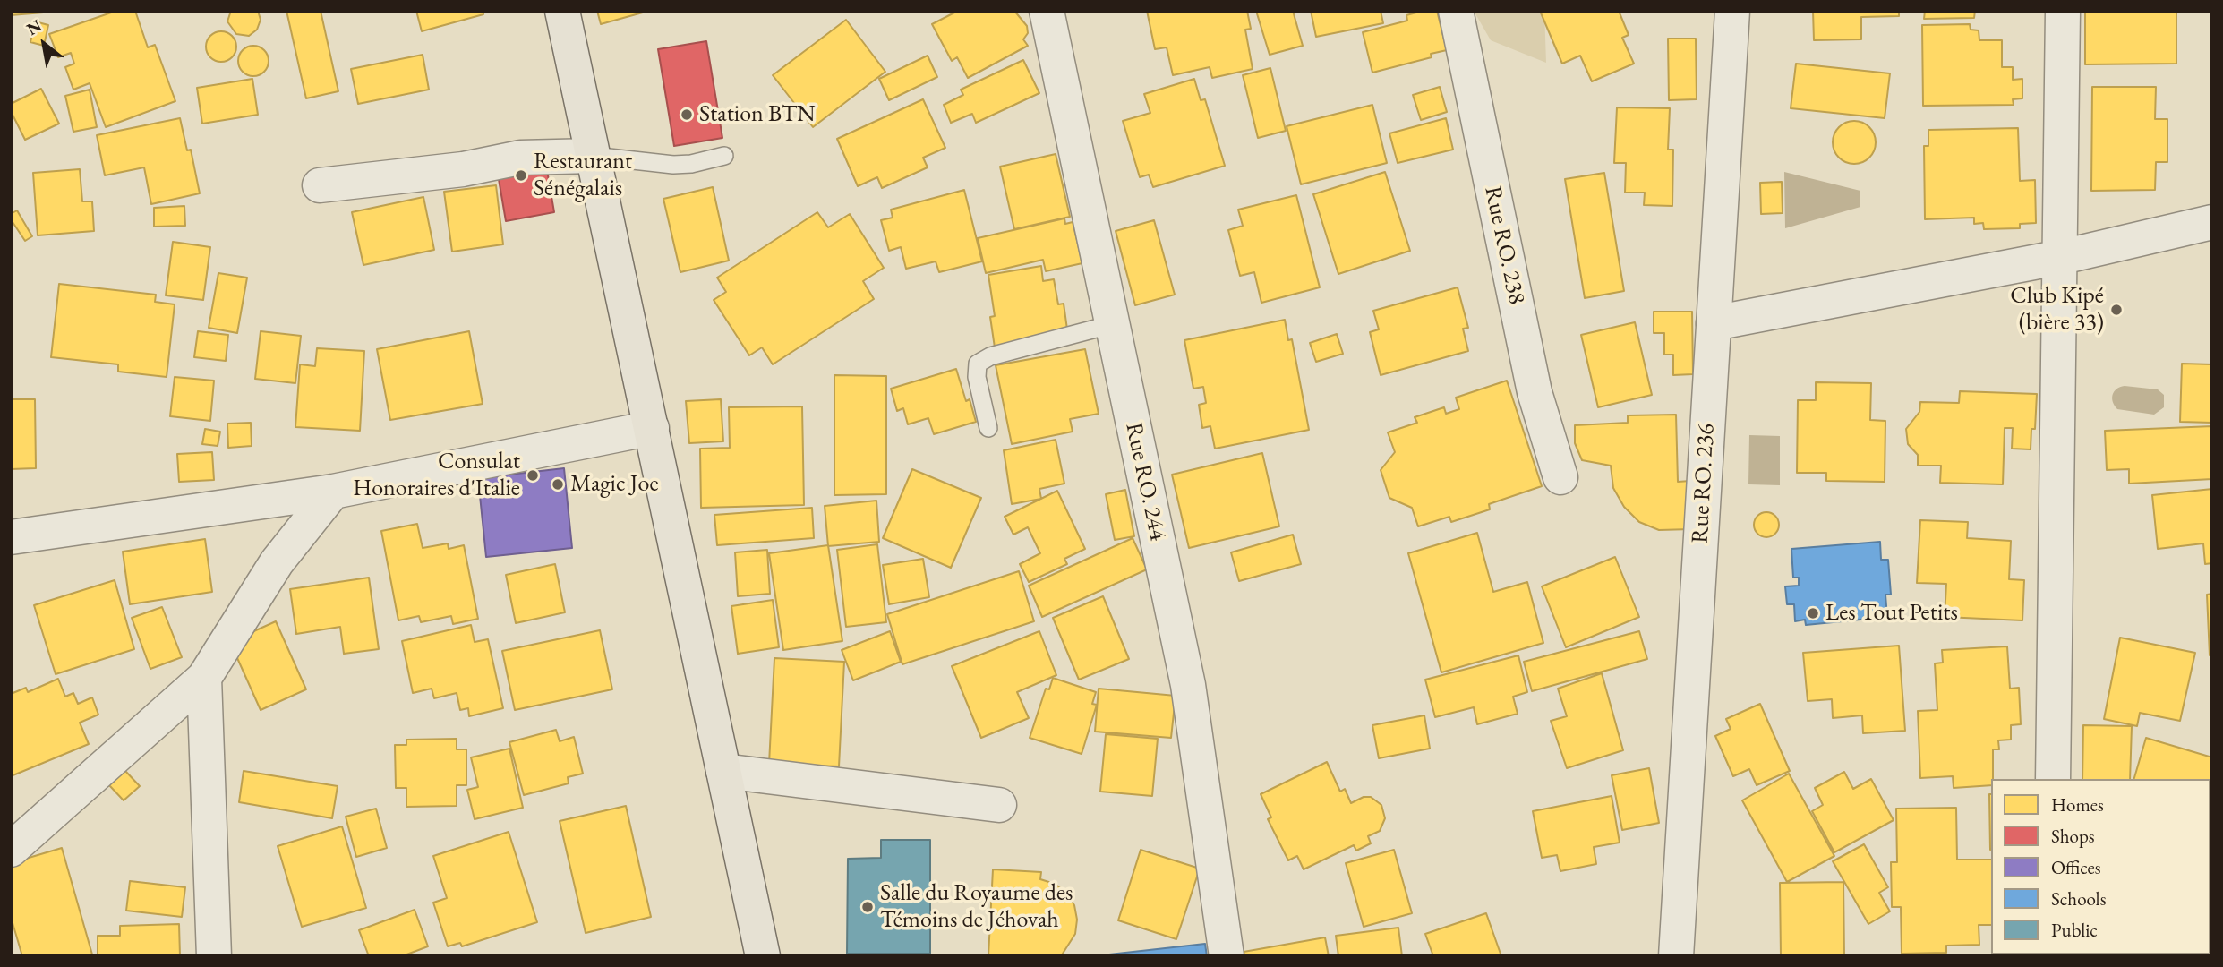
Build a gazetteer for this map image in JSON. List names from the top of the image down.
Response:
{
  "streets": {
    "street": ["Rue RO. 238", "Rue RO. 244", "Rue RO. 236"]
  },
  "places": [
    "Station BTN",
    "Restaurant Sénégalais",
    "Club Kipé (bière 33)",
    "Consulat Honoraires d'Italie",
    "Magic Joe",
    "Les Tout Petits",
    "Salle du Royaume des Témoins de Jéhovah"
  ],
  "legend": [
    "Homes",
    "Shops",
    "Offices",
    "Schools",
    "Public"
  ],
  "north": "top left"
}
